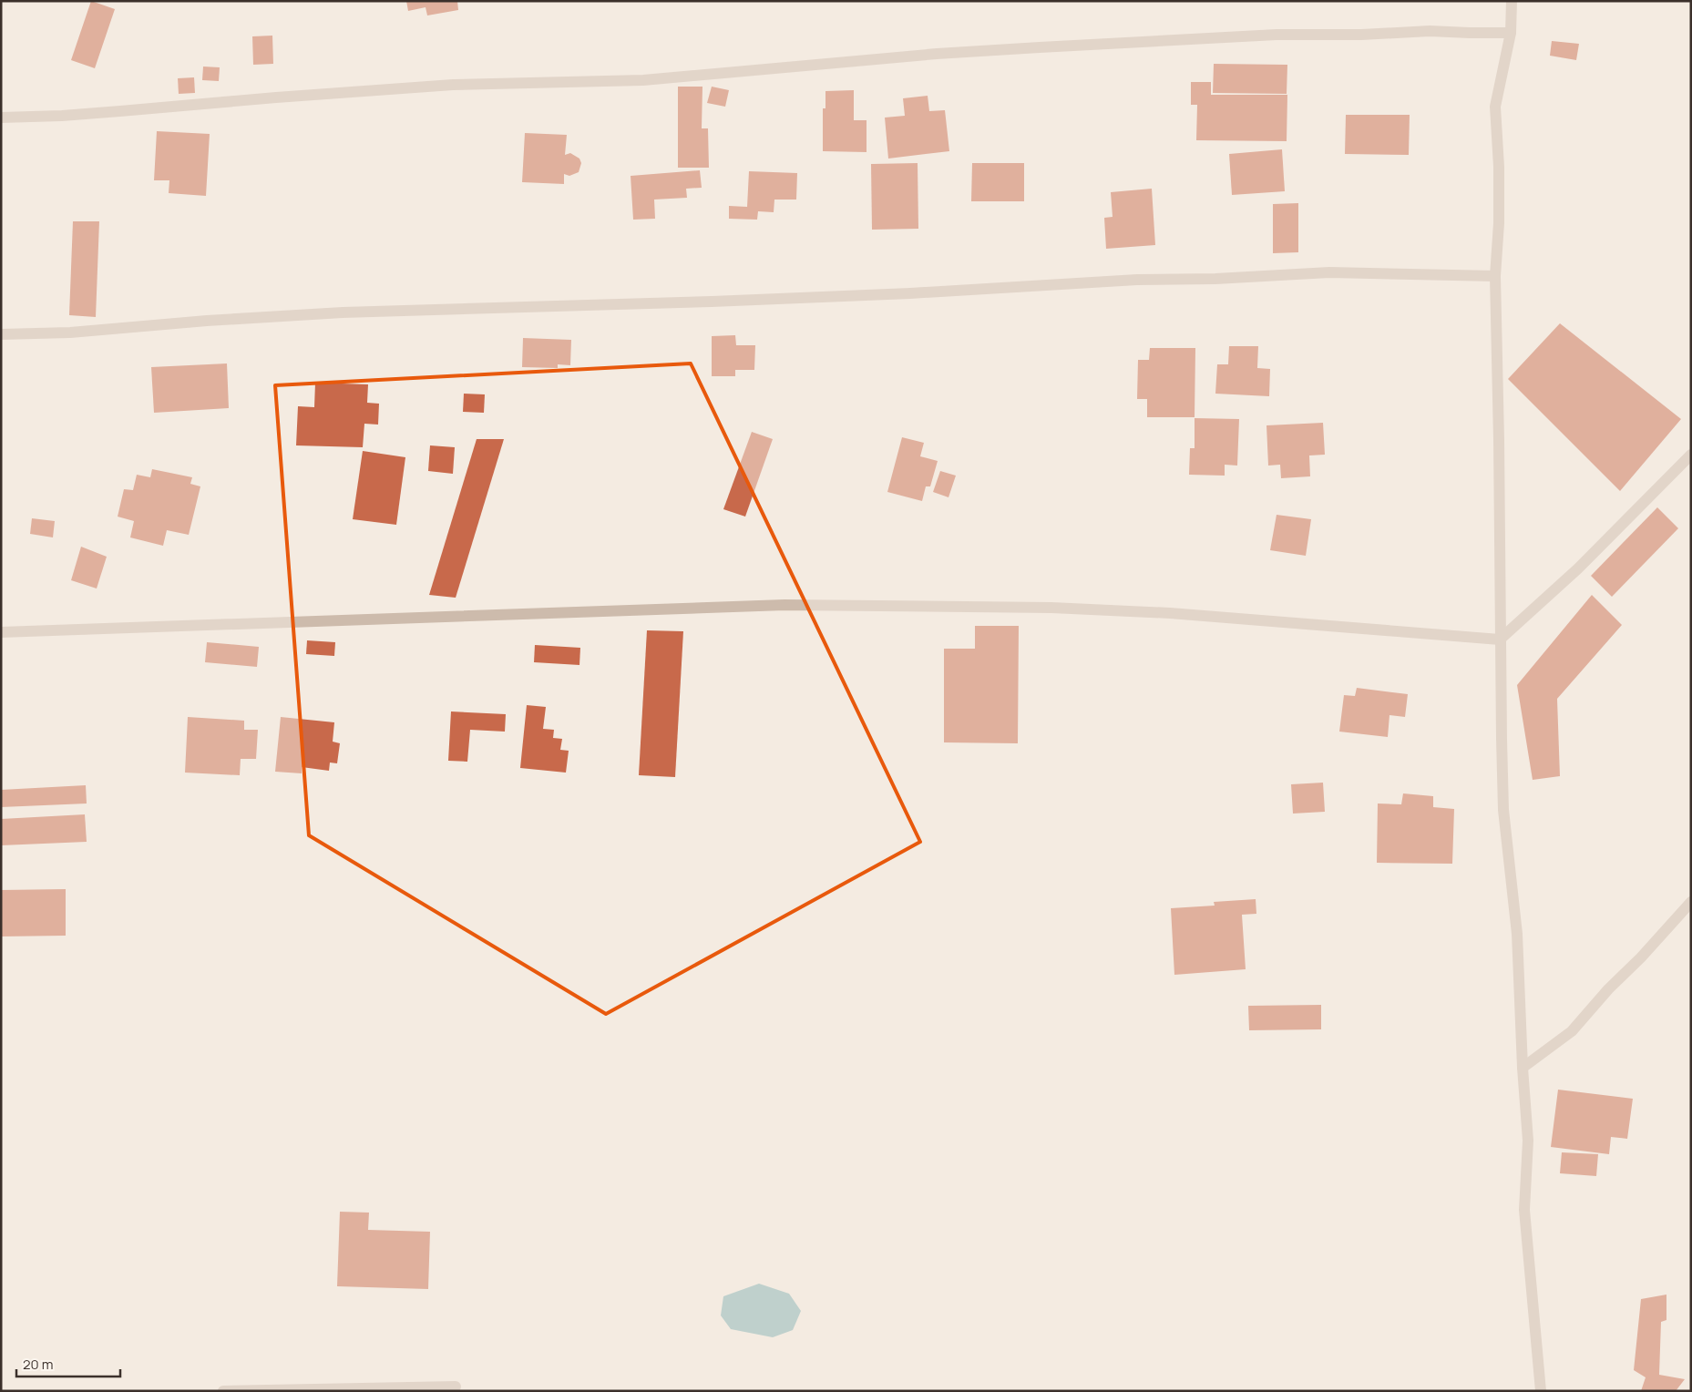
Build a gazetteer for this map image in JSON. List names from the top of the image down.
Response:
{
  "scale_bar": "20 m"
}
